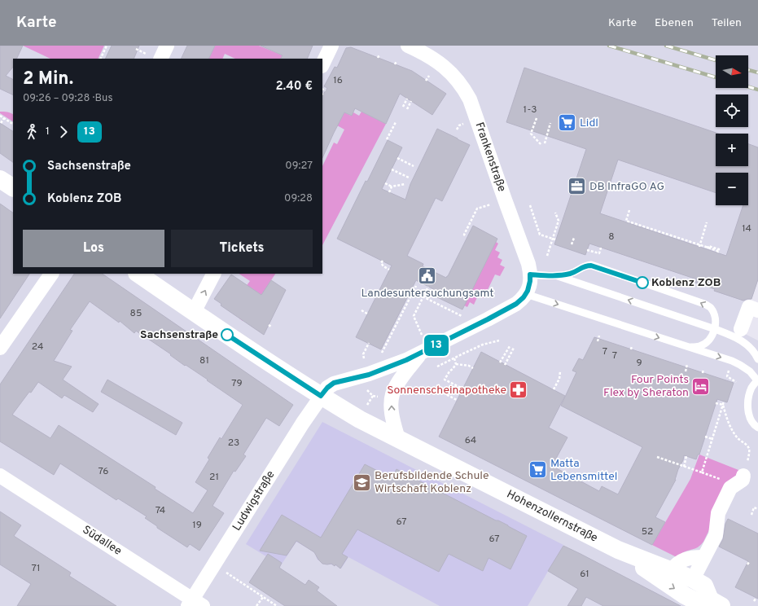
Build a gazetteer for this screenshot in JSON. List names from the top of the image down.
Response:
{
  "streets": {
    "street": [
      "Frankenstraße",
      "Ludwigstraße",
      "Hohenzollernstraße",
      "Südallee"
    ]
  },
  "crossings": [
    ["Frankenstraße", "Ludwigstraße"],
    ["Ludwigstraße", "Hohenzollernstraße"],
    ["Ludwigstraße", "Südallee"]
  ],
  "places": {
    "supermarket": ["Lidl", "Matta Lebensmittel"],
    "office": ["DB InfraGO AG"],
    "public building": ["Landesuntersuchungsamt"],
    "other": ["Koblenz ZOB", "Sachsenstraße"],
    "hotel": ["Four Points Flex by Sheraton"],
    "pharmacy": ["Sonnenscheinapotheke"],
    "school or university": ["Berufsbildende Schule Wirtschaft Koblenz"]
  },
  "lines": ["bus line 13"],
  "house_numbers": [
    "16",
    "1-3",
    "14",
    "8",
    "85",
    "24",
    "7",
    "7",
    "81",
    "9",
    "79",
    "64",
    "23",
    "76",
    "21",
    "74",
    "67",
    "19",
    "52",
    "67",
    "71",
    "61"
  ],
  "north": "right",
  "page": {
    "header": "Karte",
    "nav": ["Karte", "Ebenen", "Teilen"],
    "on_map": "13",
    "map_buttons": ["+", "−"],
    "heading": ["2 Min.", "09:26 – 09:28 · Bus", "2.40 €"],
    "legs": ["1", "13"],
    "list": [
      {
        "name": "Sachsenstraße",
        "value": "09:27"
      },
      {
        "name": "Koblenz ZOB",
        "value": "09:28"
      }
    ],
    "buttons": ["Los", "Tickets"]
  }
}
